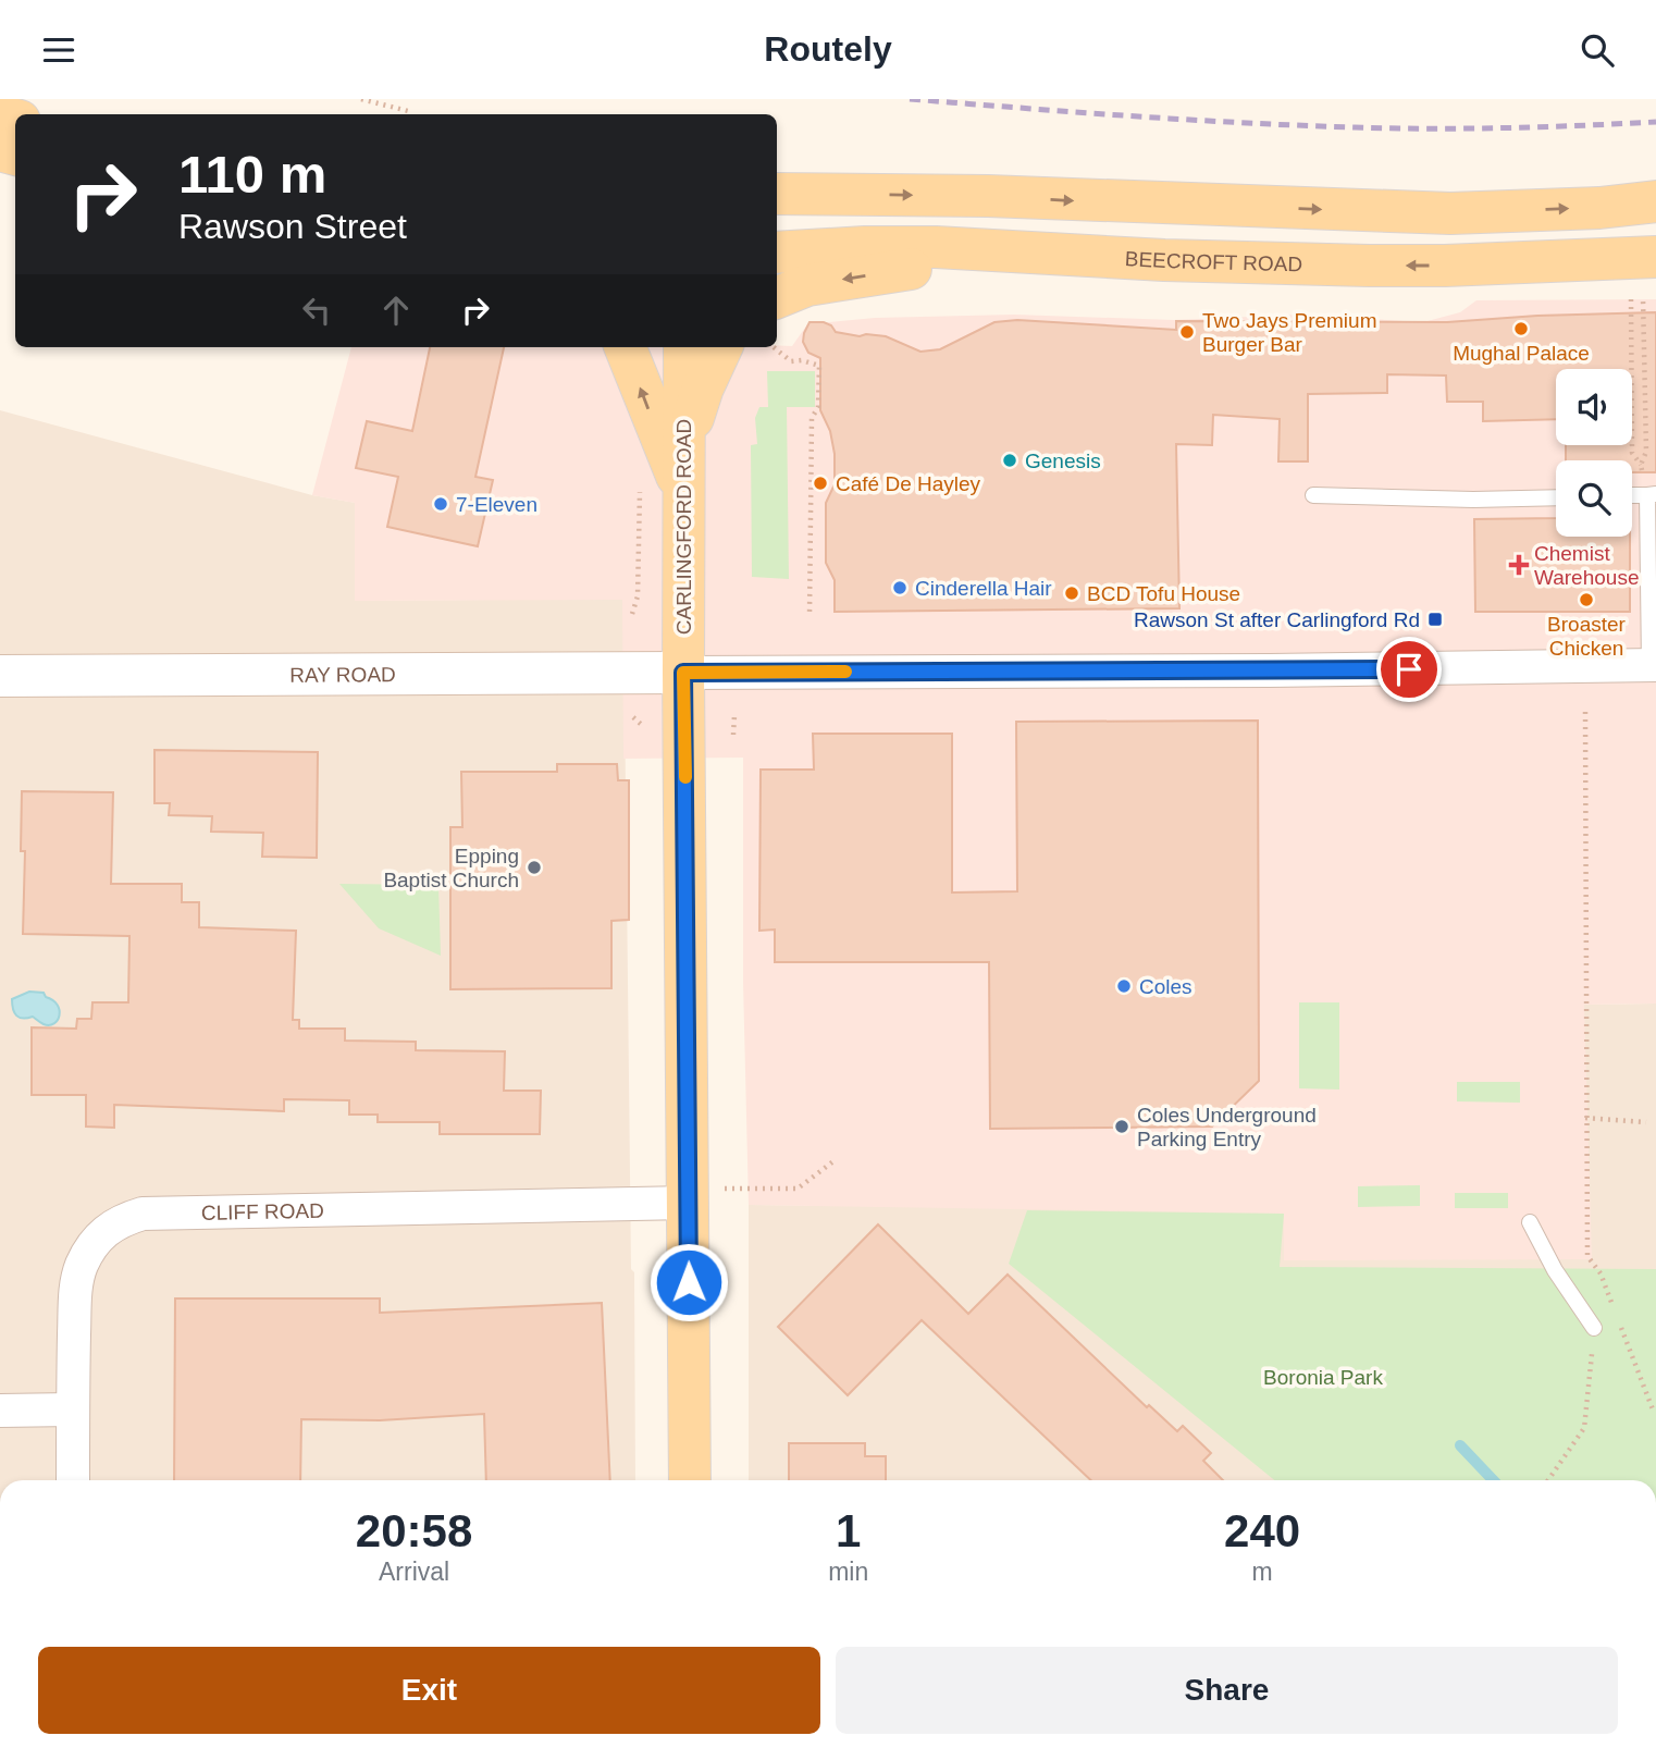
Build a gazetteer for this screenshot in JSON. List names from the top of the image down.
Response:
{
  "streets": {
    "main road": ["BEECROFT ROAD", "CARLINGFORD ROAD"],
    "street": ["RAY ROAD", "CLIFF ROAD"]
  },
  "crossings": [
    ["CARLINGFORD ROAD", "RAY ROAD"],
    ["CARLINGFORD ROAD", "CLIFF ROAD"]
  ],
  "parks": ["Boronia Park"],
  "places": {
    "other": [
      "Mughal Palace",
      "Two Jays Premium Burger Bar",
      "Genesis",
      "Café De Hayley",
      "7-Eleven",
      "Cinderella Hair",
      "BCD Tofu House",
      "Broaster Chicken",
      "Epping Baptist Church",
      "Coles",
      "Coles Underground Parking Entry"
    ],
    "health": ["Chemist Warehouse"],
    "transit": ["Rawson St after Carlingford Rd"]
  },
  "page": {
    "header": "Routely",
    "turn": ["110 m", "Rawson Street"],
    "eta": [
      "20:58",
      "Arrival",
      "1",
      "min",
      "240",
      "m"
    ],
    "buttons": ["Exit", "Share"]
  }
}
